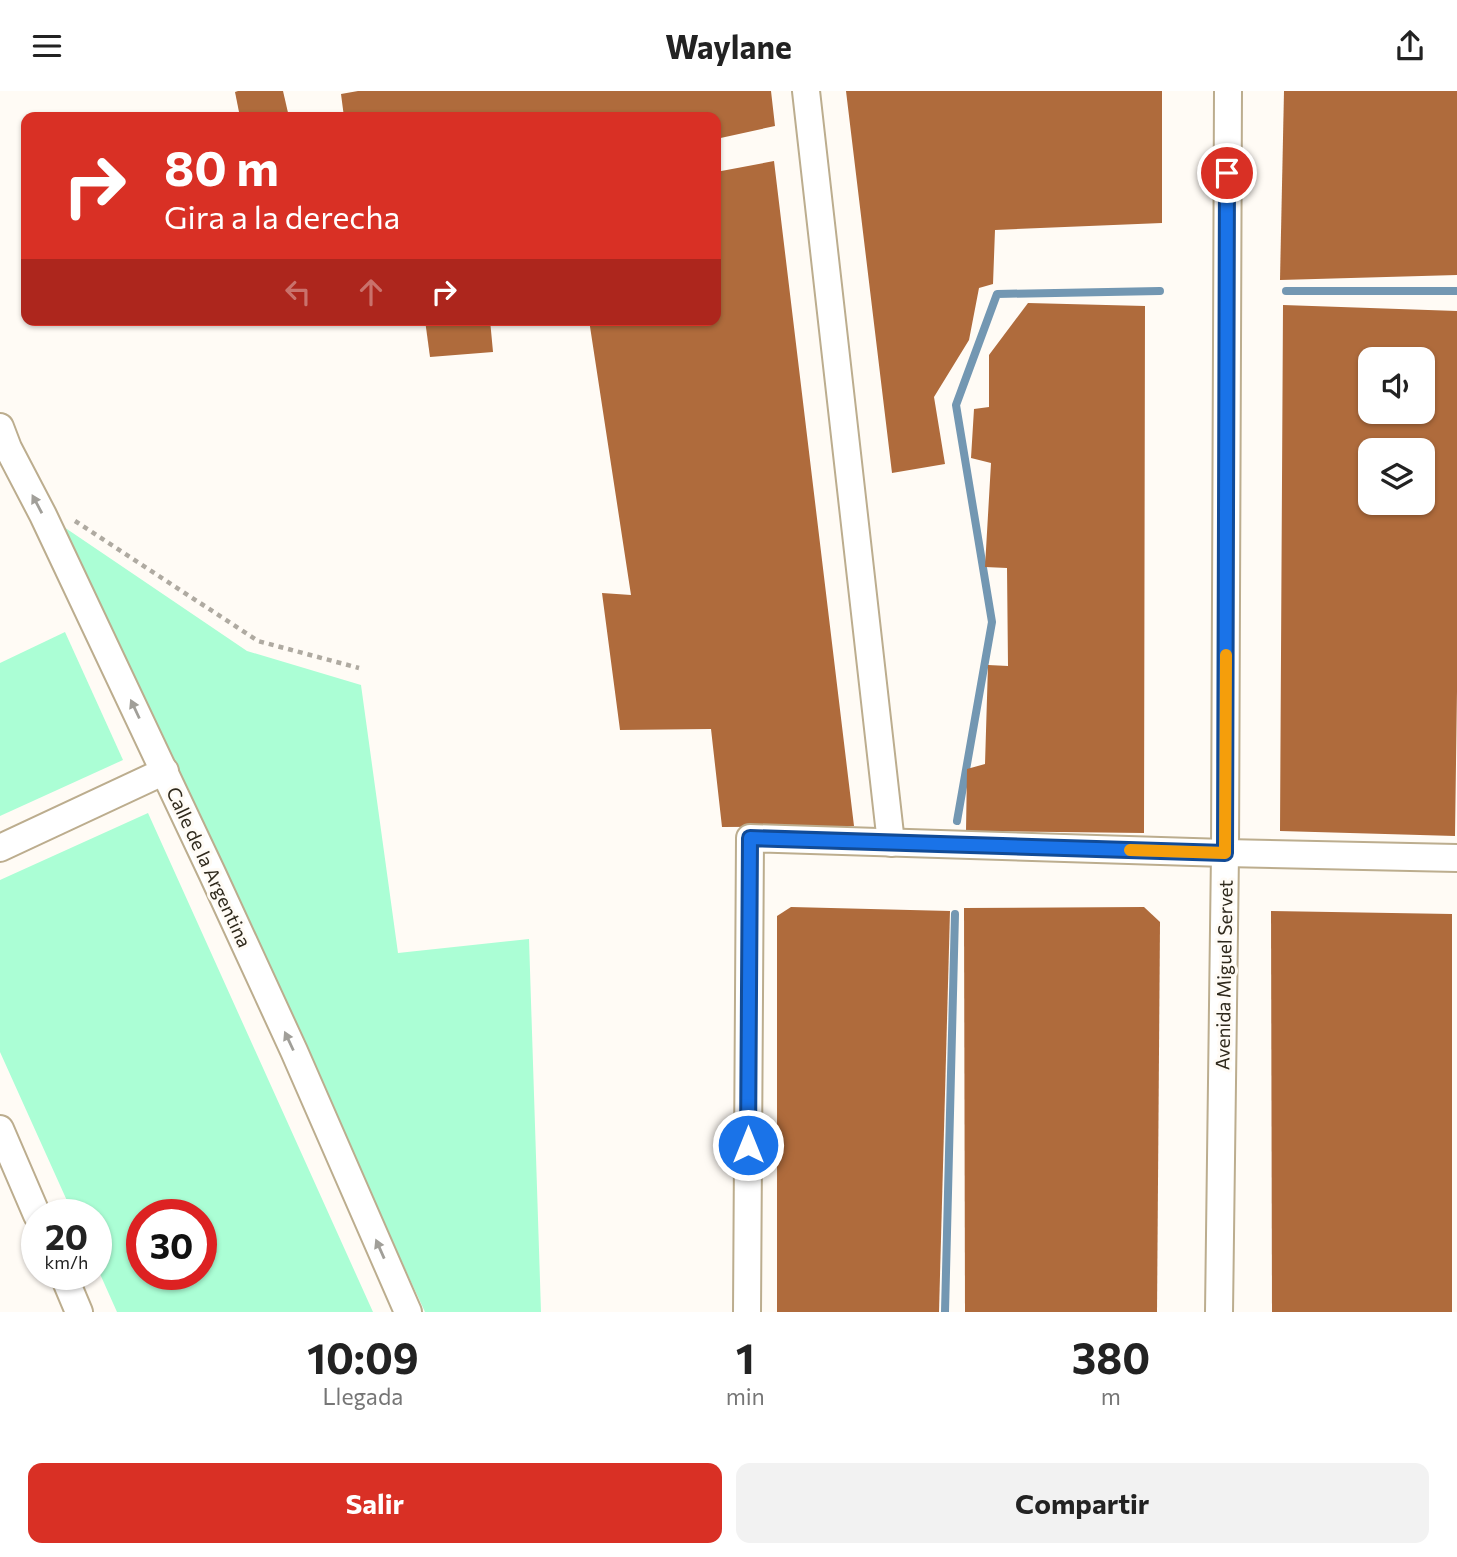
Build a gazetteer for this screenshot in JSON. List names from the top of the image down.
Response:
{
  "streets": {
    "street": ["Calle de la Argentina", "Avenida Miguel Servet"]
  },
  "one_way": ["Calle de la Argentina"],
  "page": {
    "header": "Waylane",
    "turn": ["80 m", "Gira a la derecha"],
    "speed": "20 km/h",
    "limit": "30",
    "eta": [
      "10:09",
      "Llegada",
      "1",
      "min",
      "380",
      "m"
    ],
    "buttons": ["Salir", "Compartir"]
  }
}
